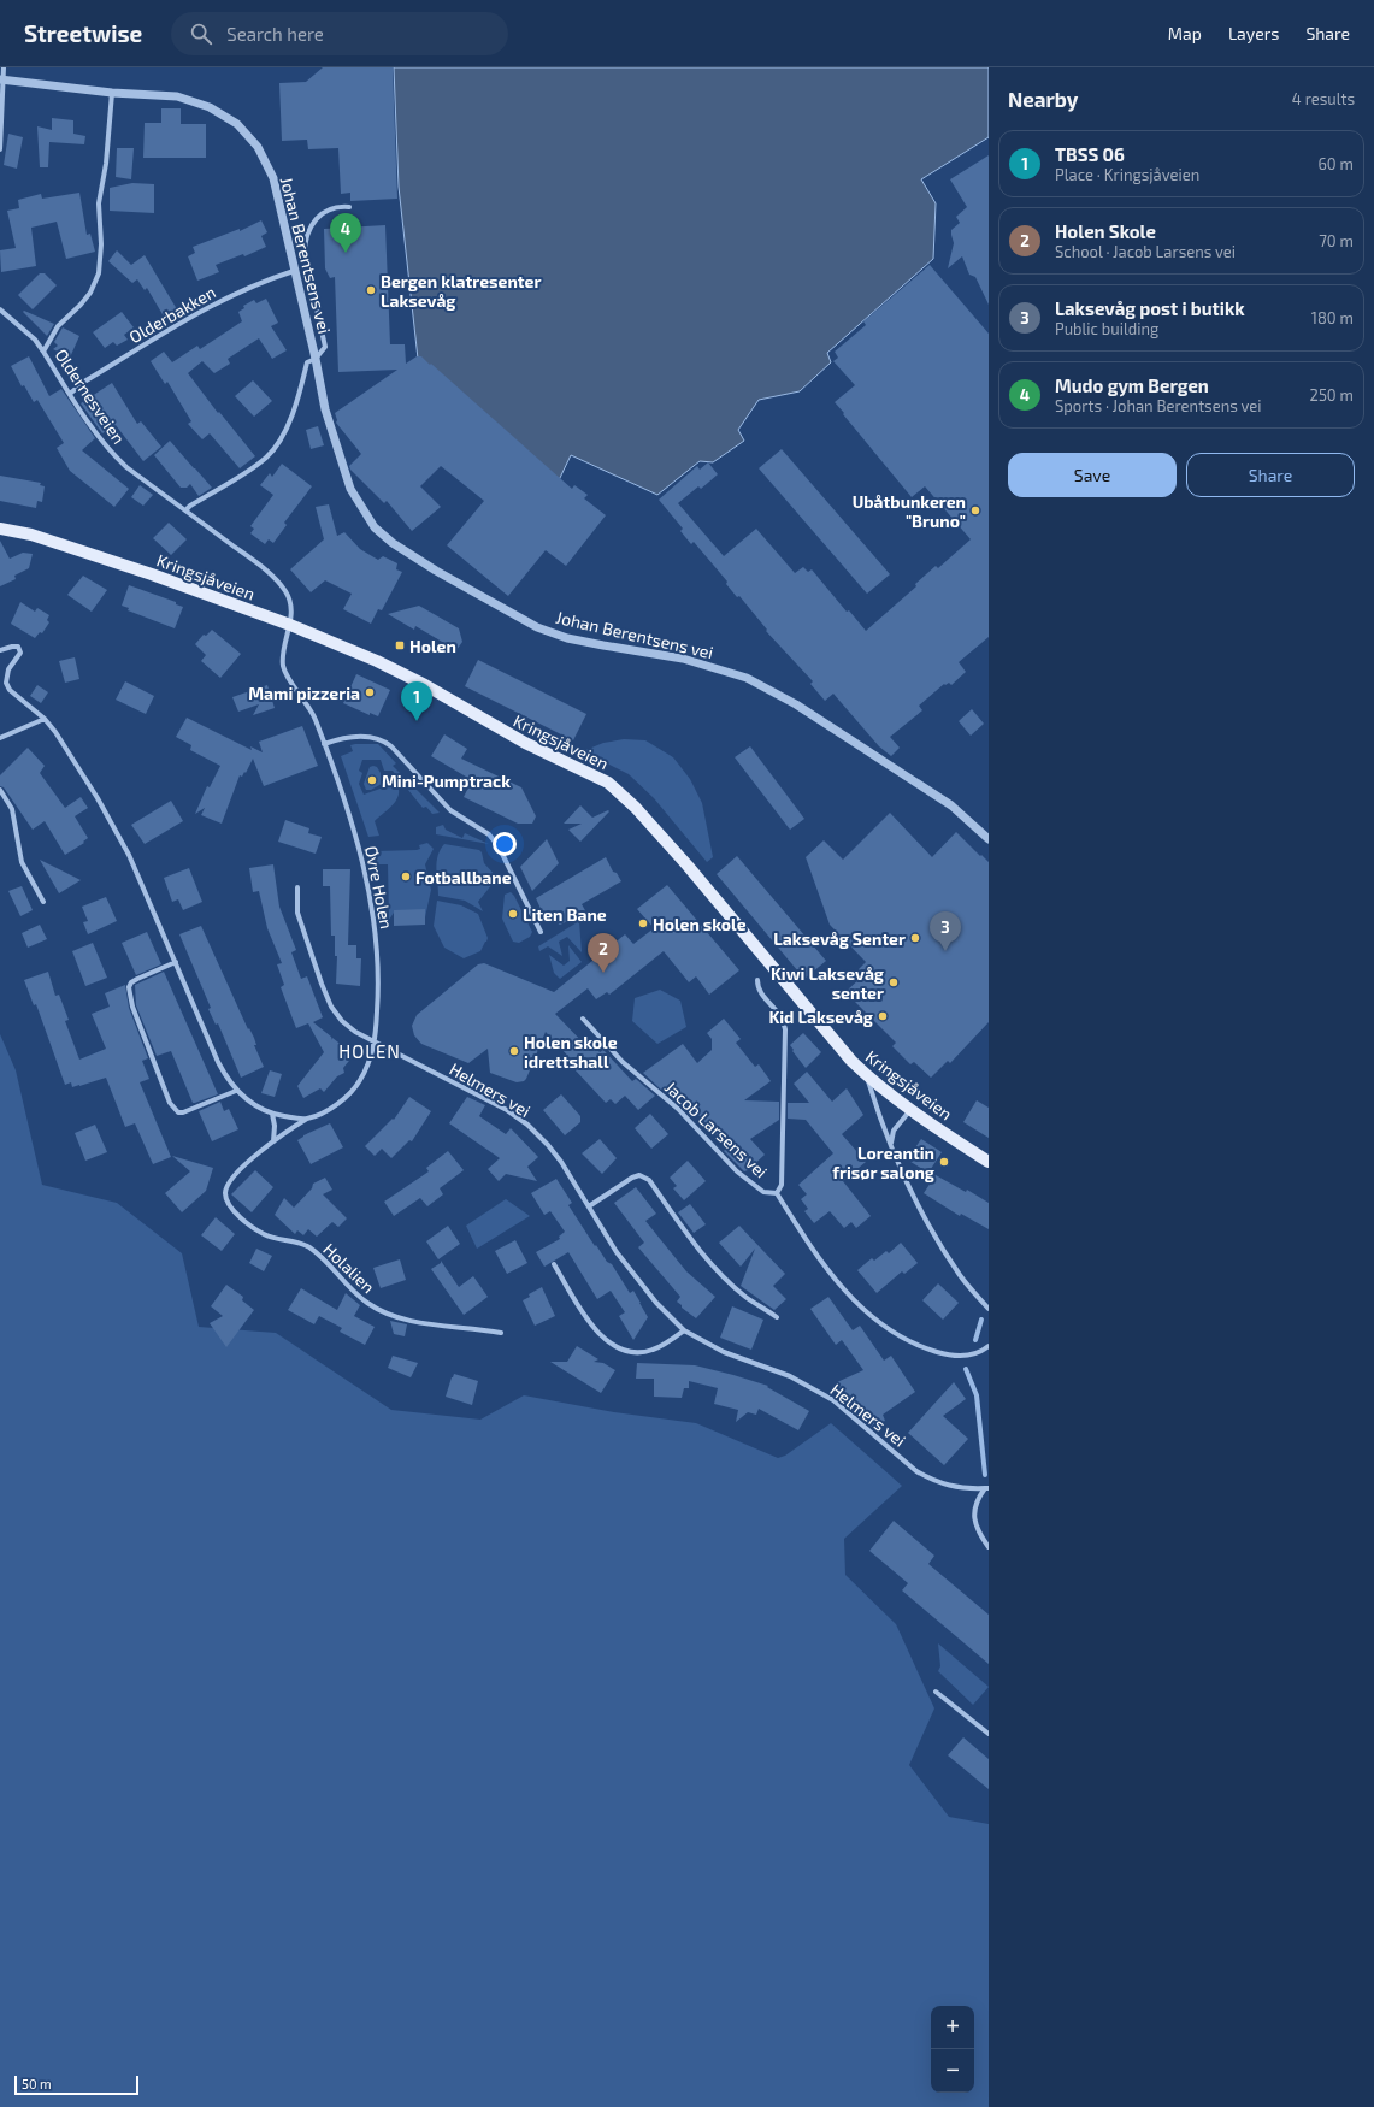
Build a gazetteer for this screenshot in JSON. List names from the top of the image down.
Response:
{
  "streets": {
    "main road": ["Kringsjåveien"],
    "street": [
      "Johan Berentsens vei",
      "Olderbakken",
      "Oldernesveien",
      "Øvre Holen",
      "Helmers vei",
      "Jacob Larsens vei",
      "Holalien"
    ]
  },
  "crossings": [
    ["Johan Berentsens vei", "Olderbakken"],
    ["Johan Berentsens vei", "Oldernesveien"],
    ["Olderbakken", "Oldernesveien"],
    ["Oldernesveien", "Kringsjåveien"],
    ["Oldernesveien", "Øvre Holen"],
    ["Kringsjåveien", "Øvre Holen"],
    ["Øvre Holen", "Helmers vei"],
    ["Øvre Holen", "Holalien"]
  ],
  "districts": ["HOLEN"],
  "places": {
    "other": [
      "Bergen klatresenter Laksevåg",
      "Ubåtbunkeren \"Bruno\"",
      "Mami pizzeria",
      "Mini-Pumptrack",
      "Fotballbane",
      "Liten Bane",
      "Holen skole",
      "Laksevåg Senter",
      "Kiwi Laksevåg senter",
      "Kid Laksevåg",
      "Holen skole idrettshall",
      "Loreantin frisør salong"
    ],
    "transit": ["Holen"]
  },
  "scale_bar": "50 m",
  "page": {
    "header": "Streetwise",
    "search": "Search here",
    "nav": ["Map", "Layers", "Share"],
    "heading": ["Nearby", "4 results"],
    "list": [
      {
        "mark": "1",
        "name": "TBSS 06",
        "note": "Place · Kringsjåveien",
        "value": "60 m"
      },
      {
        "mark": "2",
        "name": "Holen Skole",
        "note": "School · Jacob Larsens vei",
        "value": "70 m"
      },
      {
        "mark": "3",
        "name": "Laksevåg post i butikk",
        "note": "Public building",
        "value": "180 m"
      },
      {
        "mark": "4",
        "name": "Mudo gym Bergen",
        "note": "Sports · Johan Berentsens vei",
        "value": "250 m"
      }
    ],
    "pins": [
      "4",
      "1",
      "3",
      "2"
    ],
    "buttons": ["Save", "Share"],
    "map_buttons": ["+", "−"],
    "scale": "50 m"
  }
}
